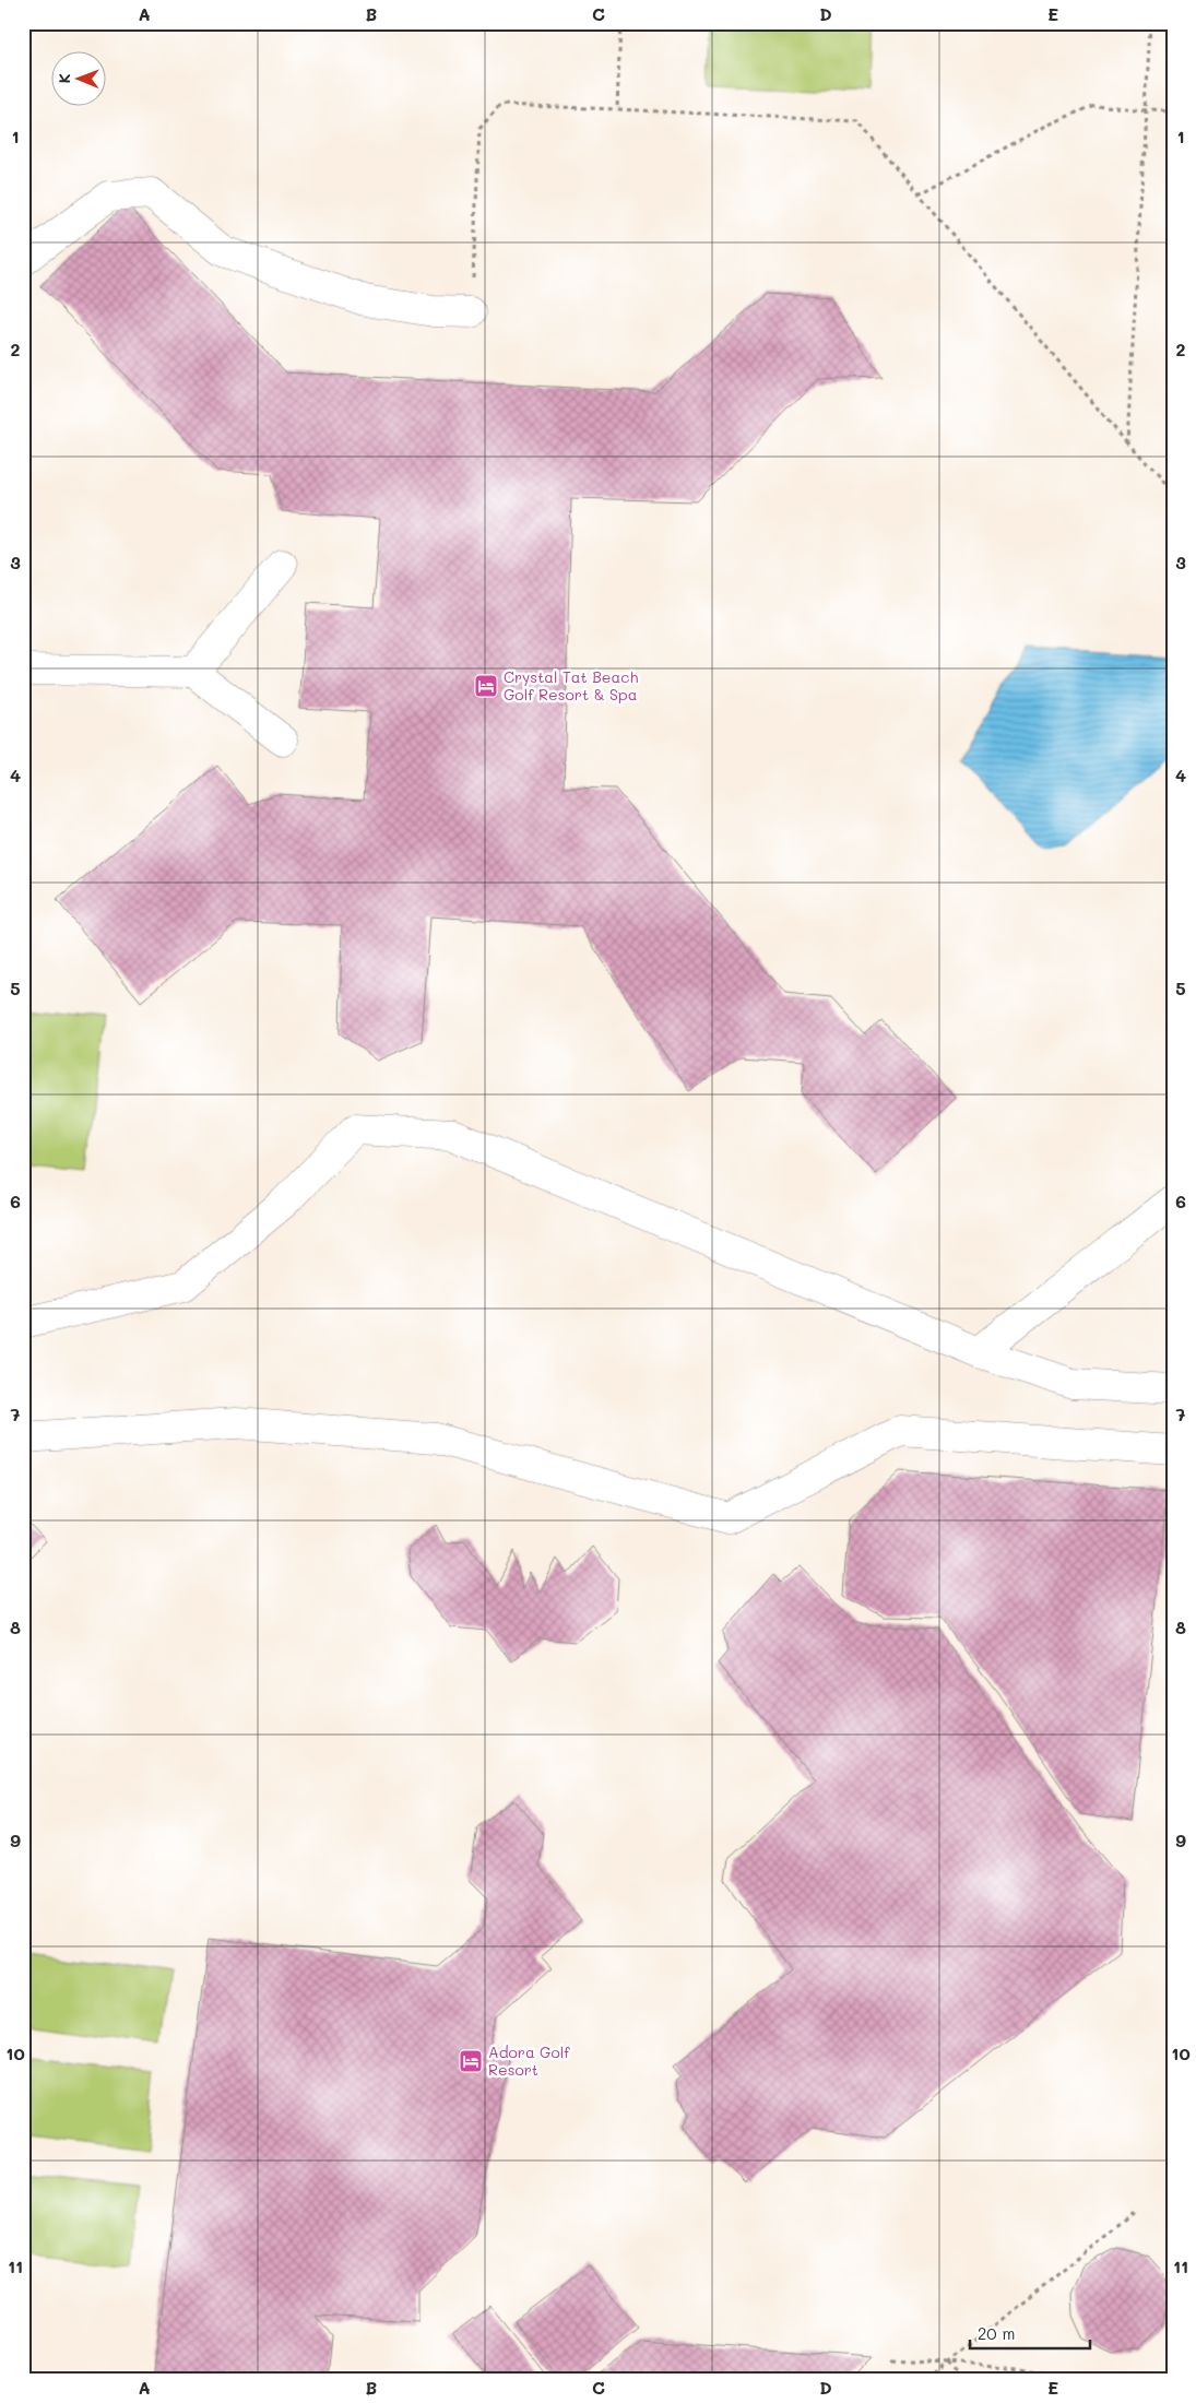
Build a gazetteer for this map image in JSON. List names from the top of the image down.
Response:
{
  "places": {
    "hotel": ["Crystal Tat Beach Golf Resort & Spa", "Adora Golf Resort"]
  },
  "scale_bar": "20 m",
  "north": "left",
  "grid": {
    "columns": [
      "A",
      "B",
      "C",
      "D",
      "E"
    ],
    "rows": [
      "1",
      "2",
      "3",
      "4",
      "5",
      "6",
      "7",
      "8",
      "9",
      "10",
      "11"
    ]
  }
}
